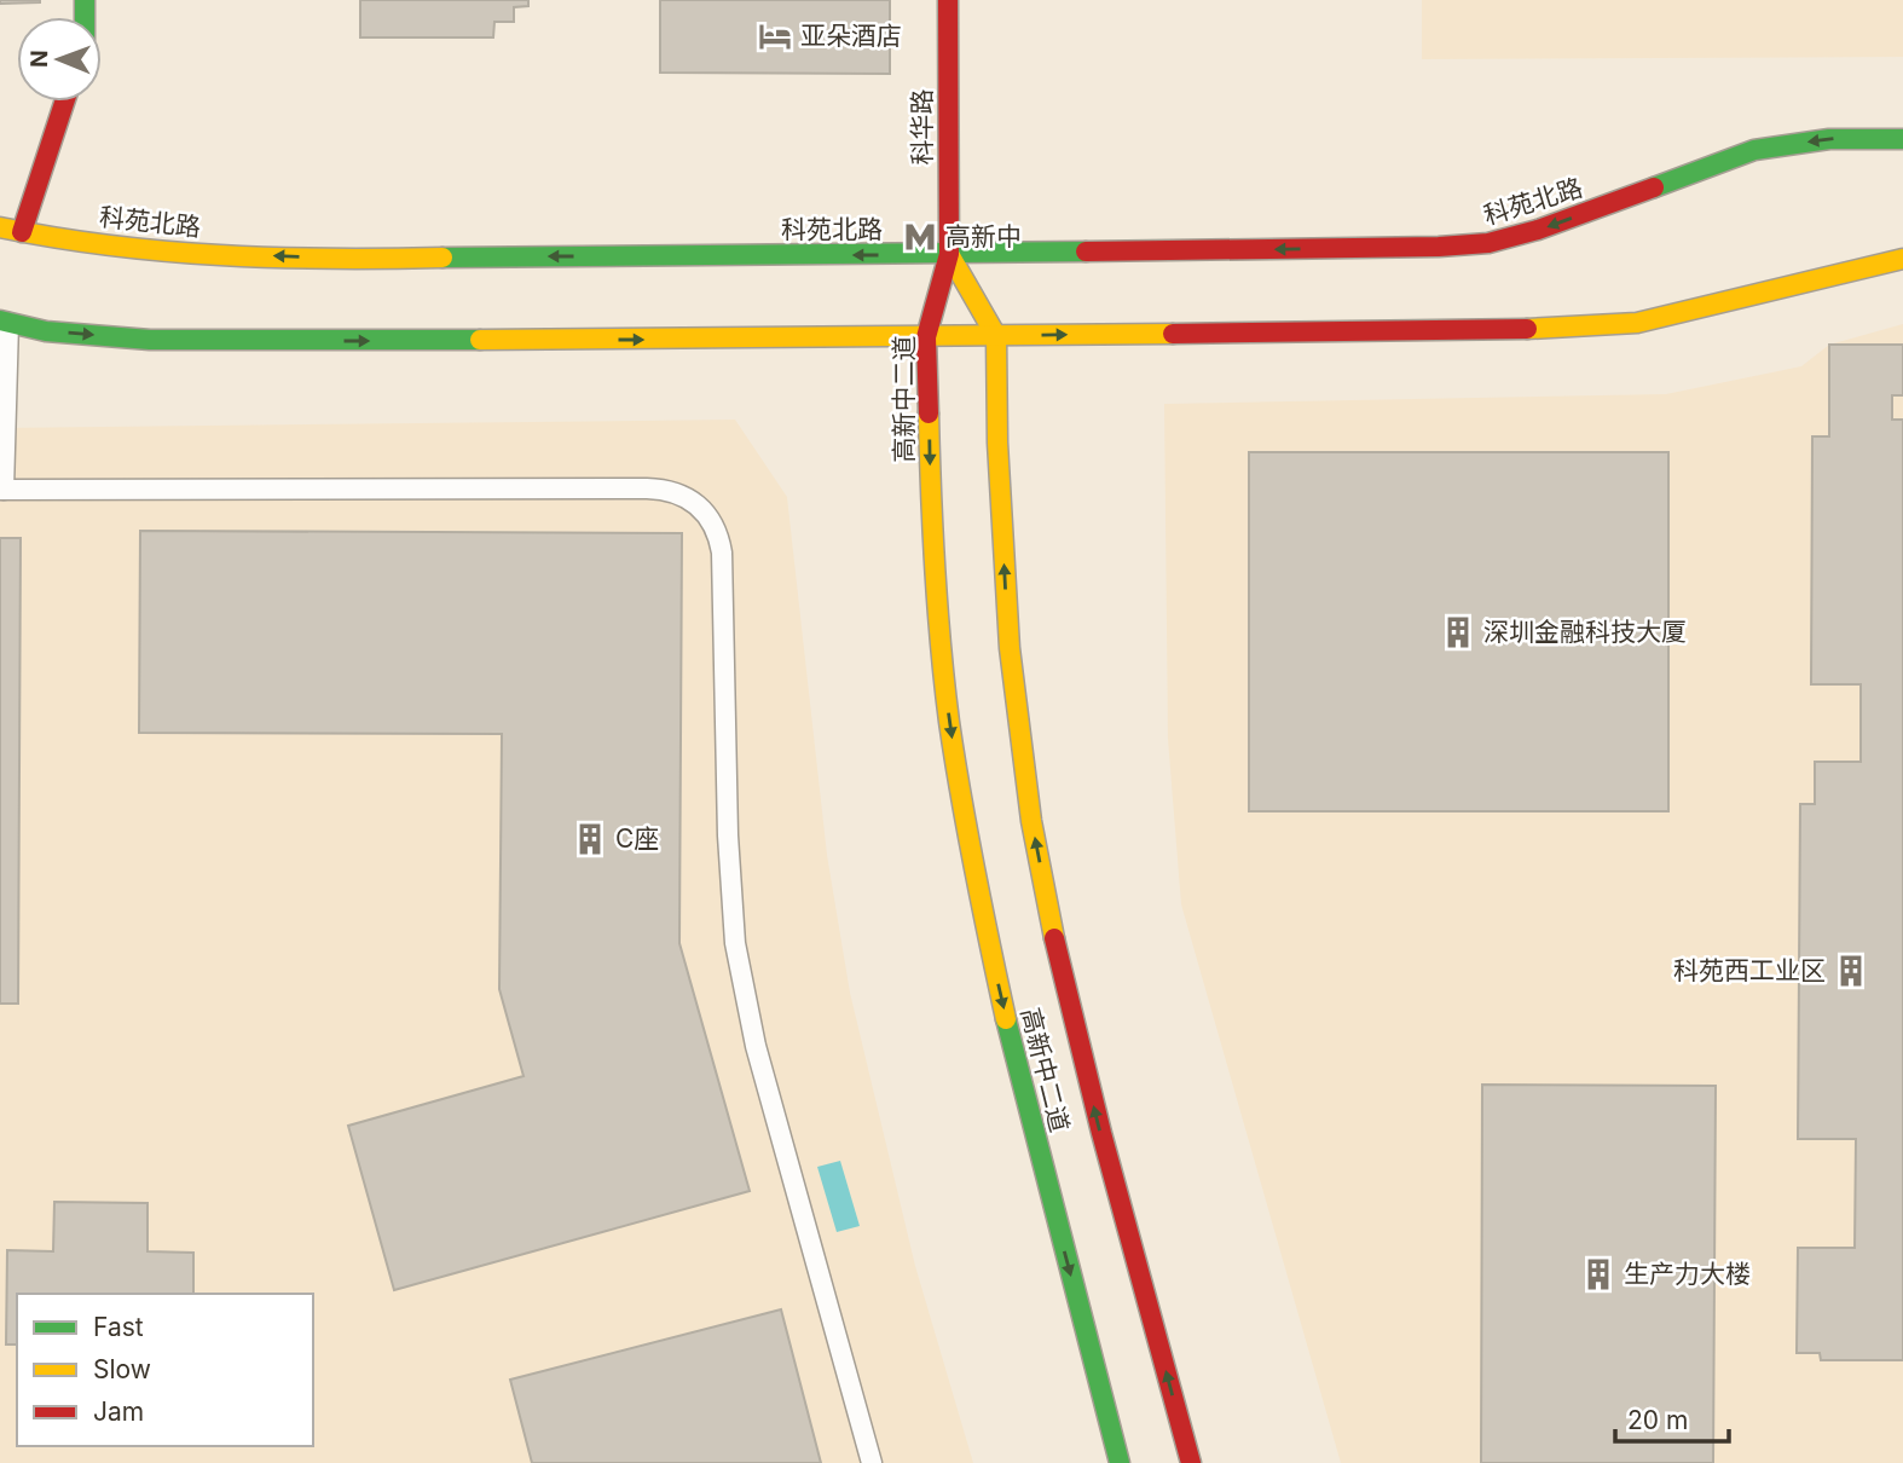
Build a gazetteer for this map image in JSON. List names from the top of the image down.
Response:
{
  "streets": {
    "main road": ["科华路", "科苑北路", "高新中二道"]
  },
  "crossings": [
    ["科华路", "科苑北路"],
    ["科华路", "高新中二道"],
    ["科苑北路", "高新中二道"]
  ],
  "places": {
    "hotel": ["亚朵酒店"],
    "metro station": ["高新中"],
    "building": [
      "深圳金融科技大厦",
      "C座",
      "科苑西工业区",
      "生产力大楼"
    ]
  },
  "legend": ["Fast", "Slow", "Jam"],
  "scale_bar": "20 m",
  "north": "left"
}
